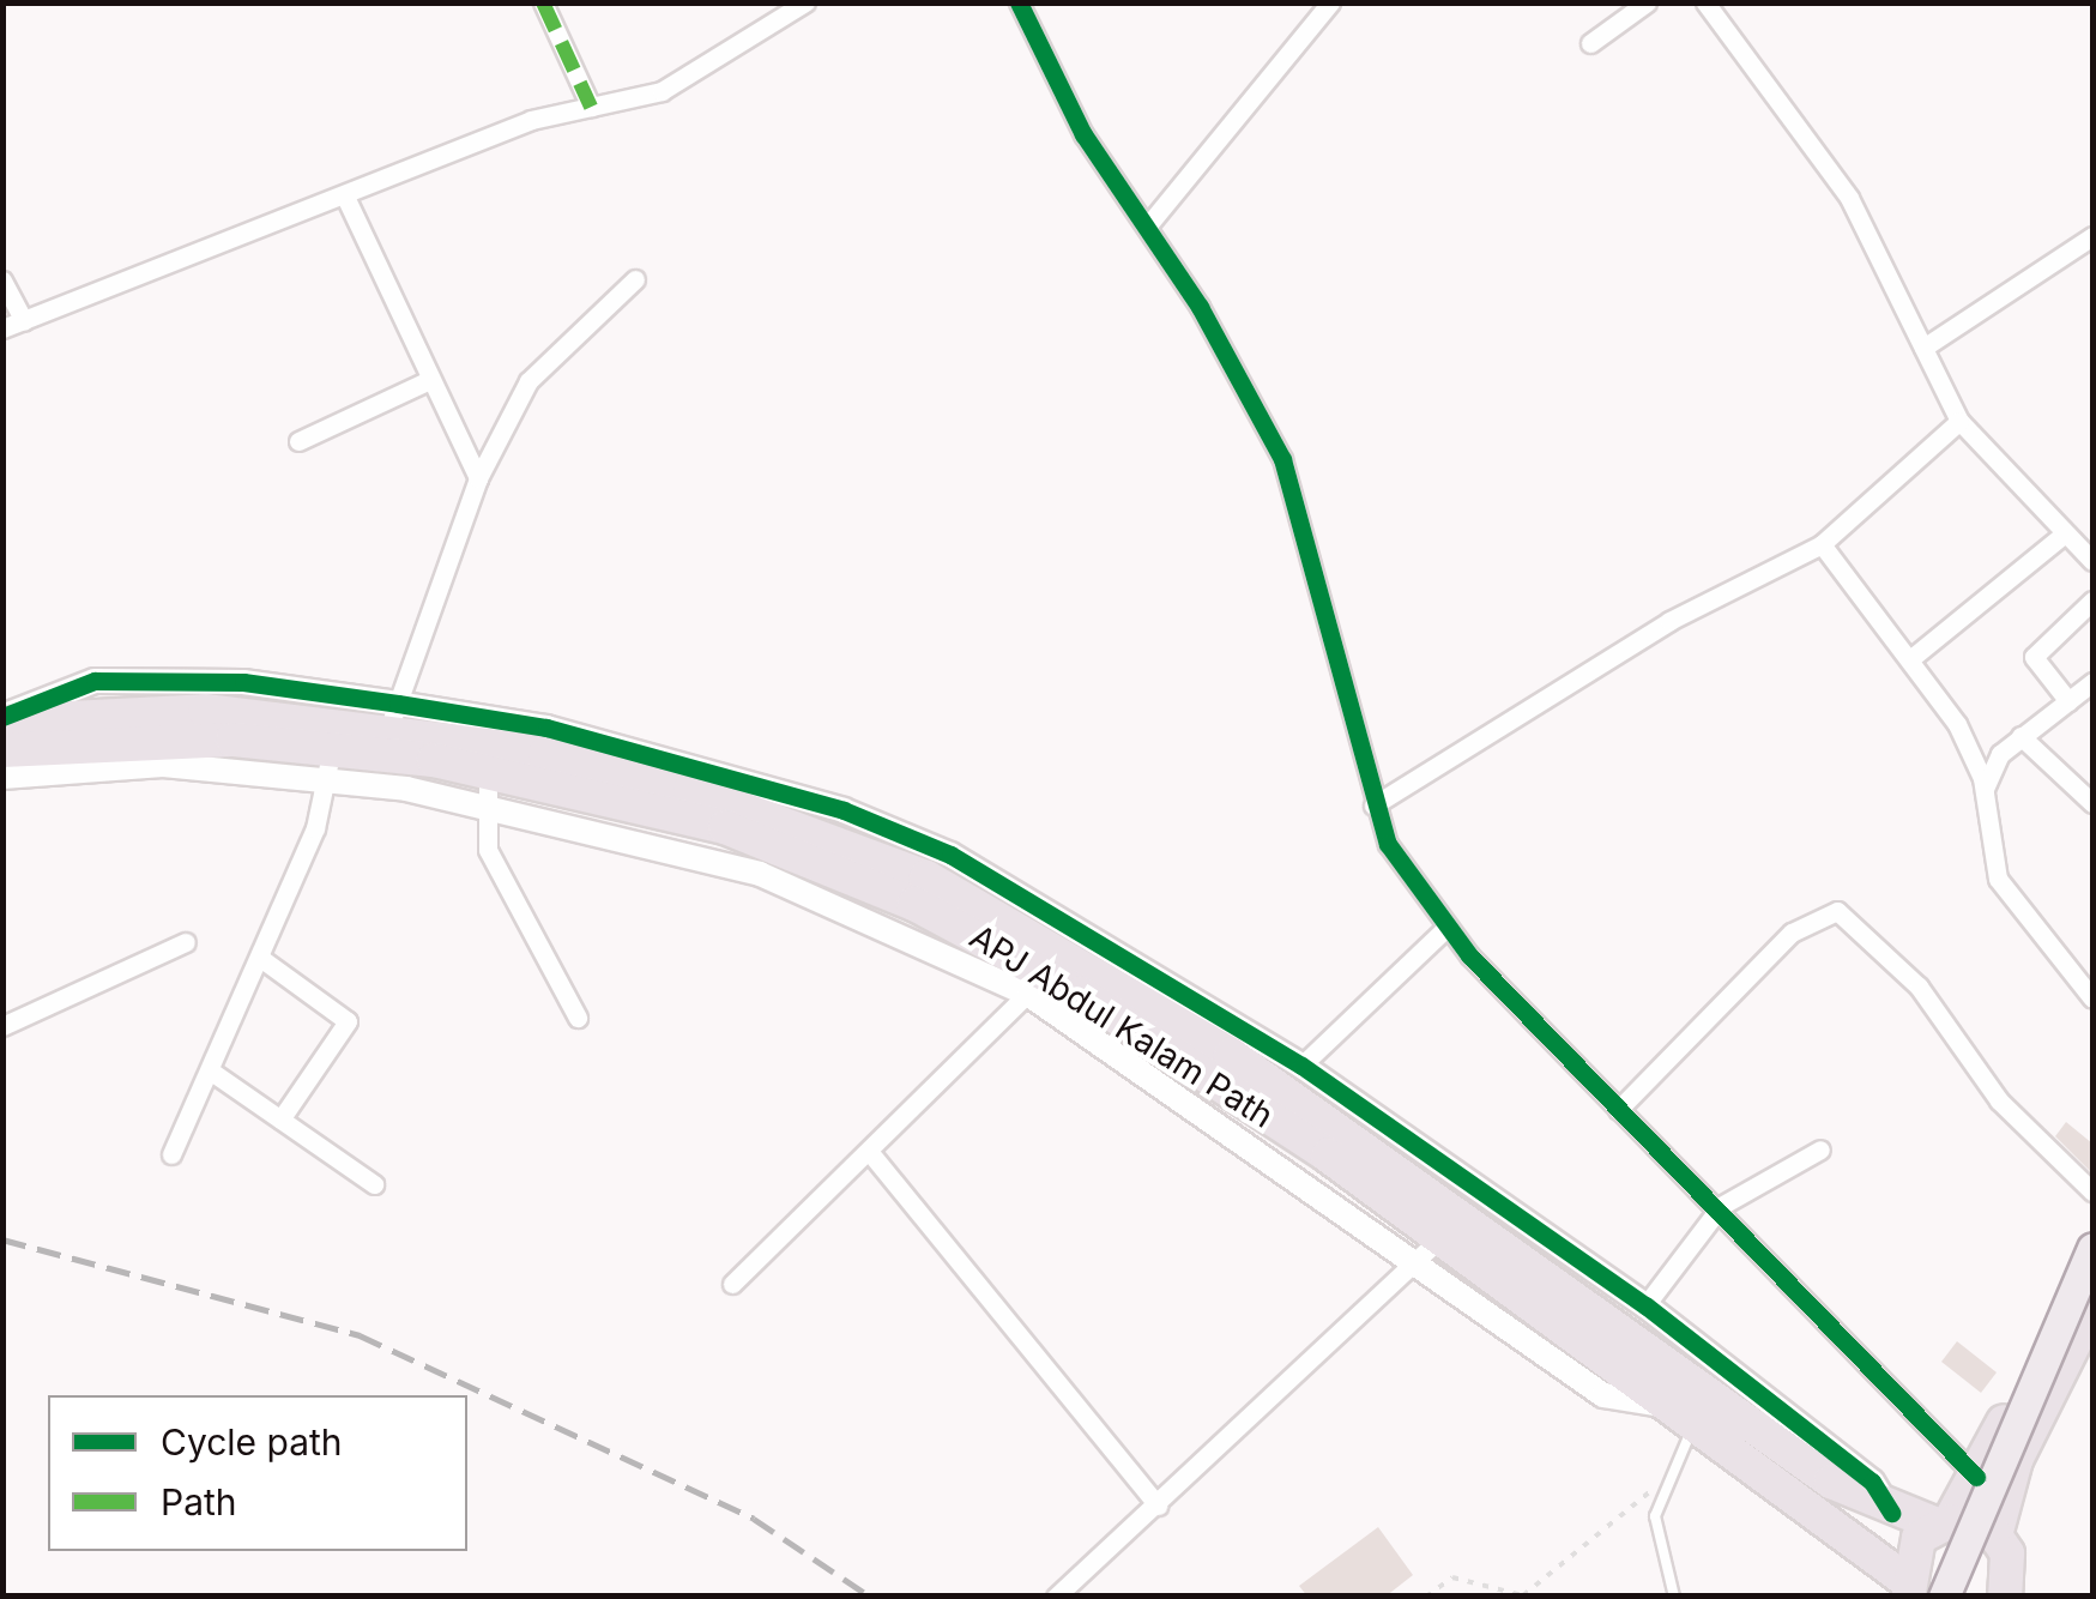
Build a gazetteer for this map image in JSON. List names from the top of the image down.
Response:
{
  "streets": {
    "highway": ["APJ Abdul Kalam Path"]
  },
  "legend": ["Cycle path", "Path"]
}
